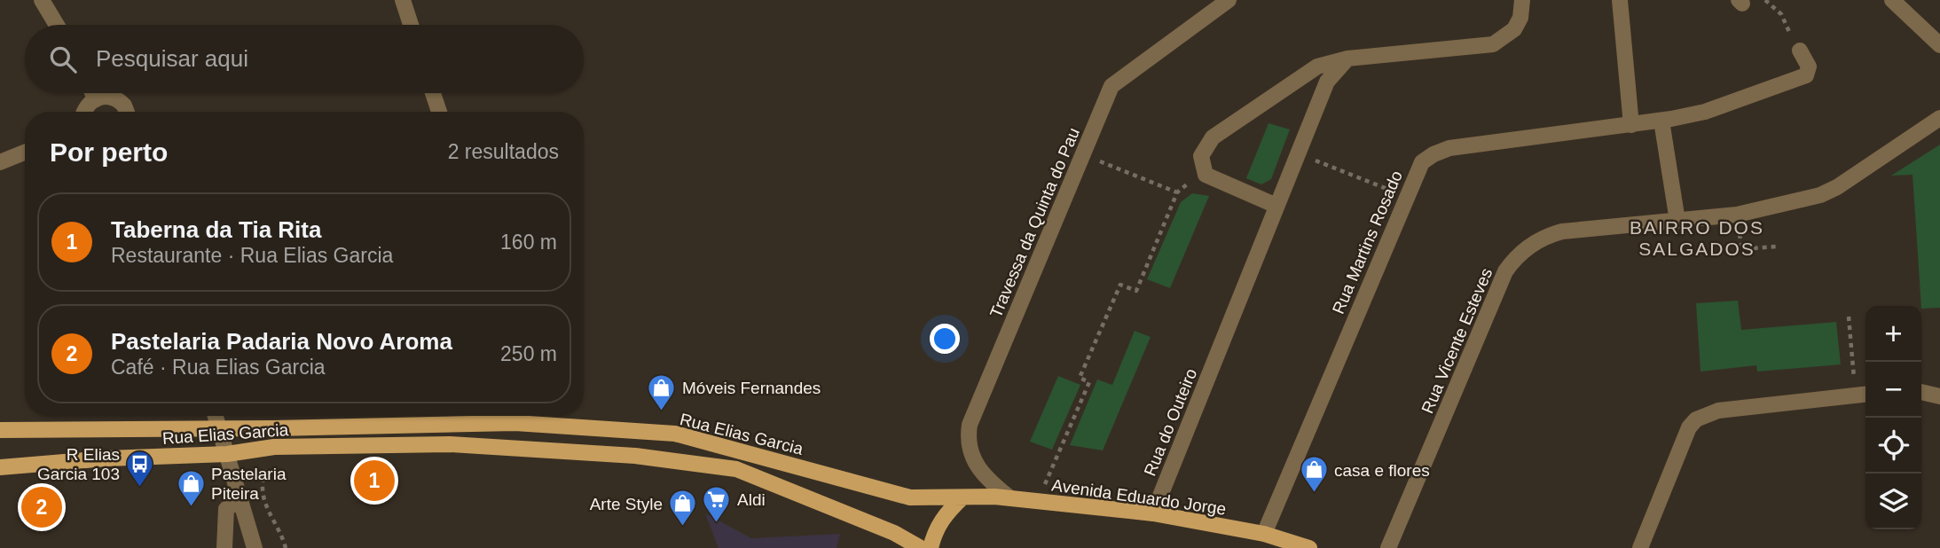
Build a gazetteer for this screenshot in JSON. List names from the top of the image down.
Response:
{
  "streets": {
    "main road": ["Rua Elias Garcia", "Avenida Eduardo Jorge"],
    "street": [
      "Travessa da Quinta do Pau",
      "Rua Martins Rosado",
      "Rua Vicente Esteves",
      "Rua do Outeiro"
    ]
  },
  "crossings": [
    ["Travessa da Quinta do Pau", "Avenida Eduardo Jorge"],
    ["Rua Martins Rosado", "Avenida Eduardo Jorge"],
    ["Rua do Outeiro", "Avenida Eduardo Jorge"],
    ["Rua Elias Garcia", "Avenida Eduardo Jorge"]
  ],
  "districts": ["BAIRRO DOS SALGADOS"],
  "places": {
    "shop": [
      "Móveis Fernandes",
      "casa e flores",
      "Pastelaria Piteira",
      "Arte Style"
    ],
    "bus stop": ["R Elias Garcia 103"],
    "supermarket": ["Aldi"]
  },
  "page": {
    "search": "Pesquisar aqui",
    "heading": ["Por perto", "2 resultados"],
    "list": [
      {
        "mark": "1",
        "name": "Taberna da Tia Rita",
        "note": "Restaurante · Rua Elias Garcia",
        "value": "160 m"
      },
      {
        "mark": "2",
        "name": "Pastelaria Padaria Novo Aroma",
        "note": "Café · Rua Elias Garcia",
        "value": "250 m"
      }
    ],
    "map_buttons": ["+", "−"],
    "pins": ["1", "2"]
  }
}
